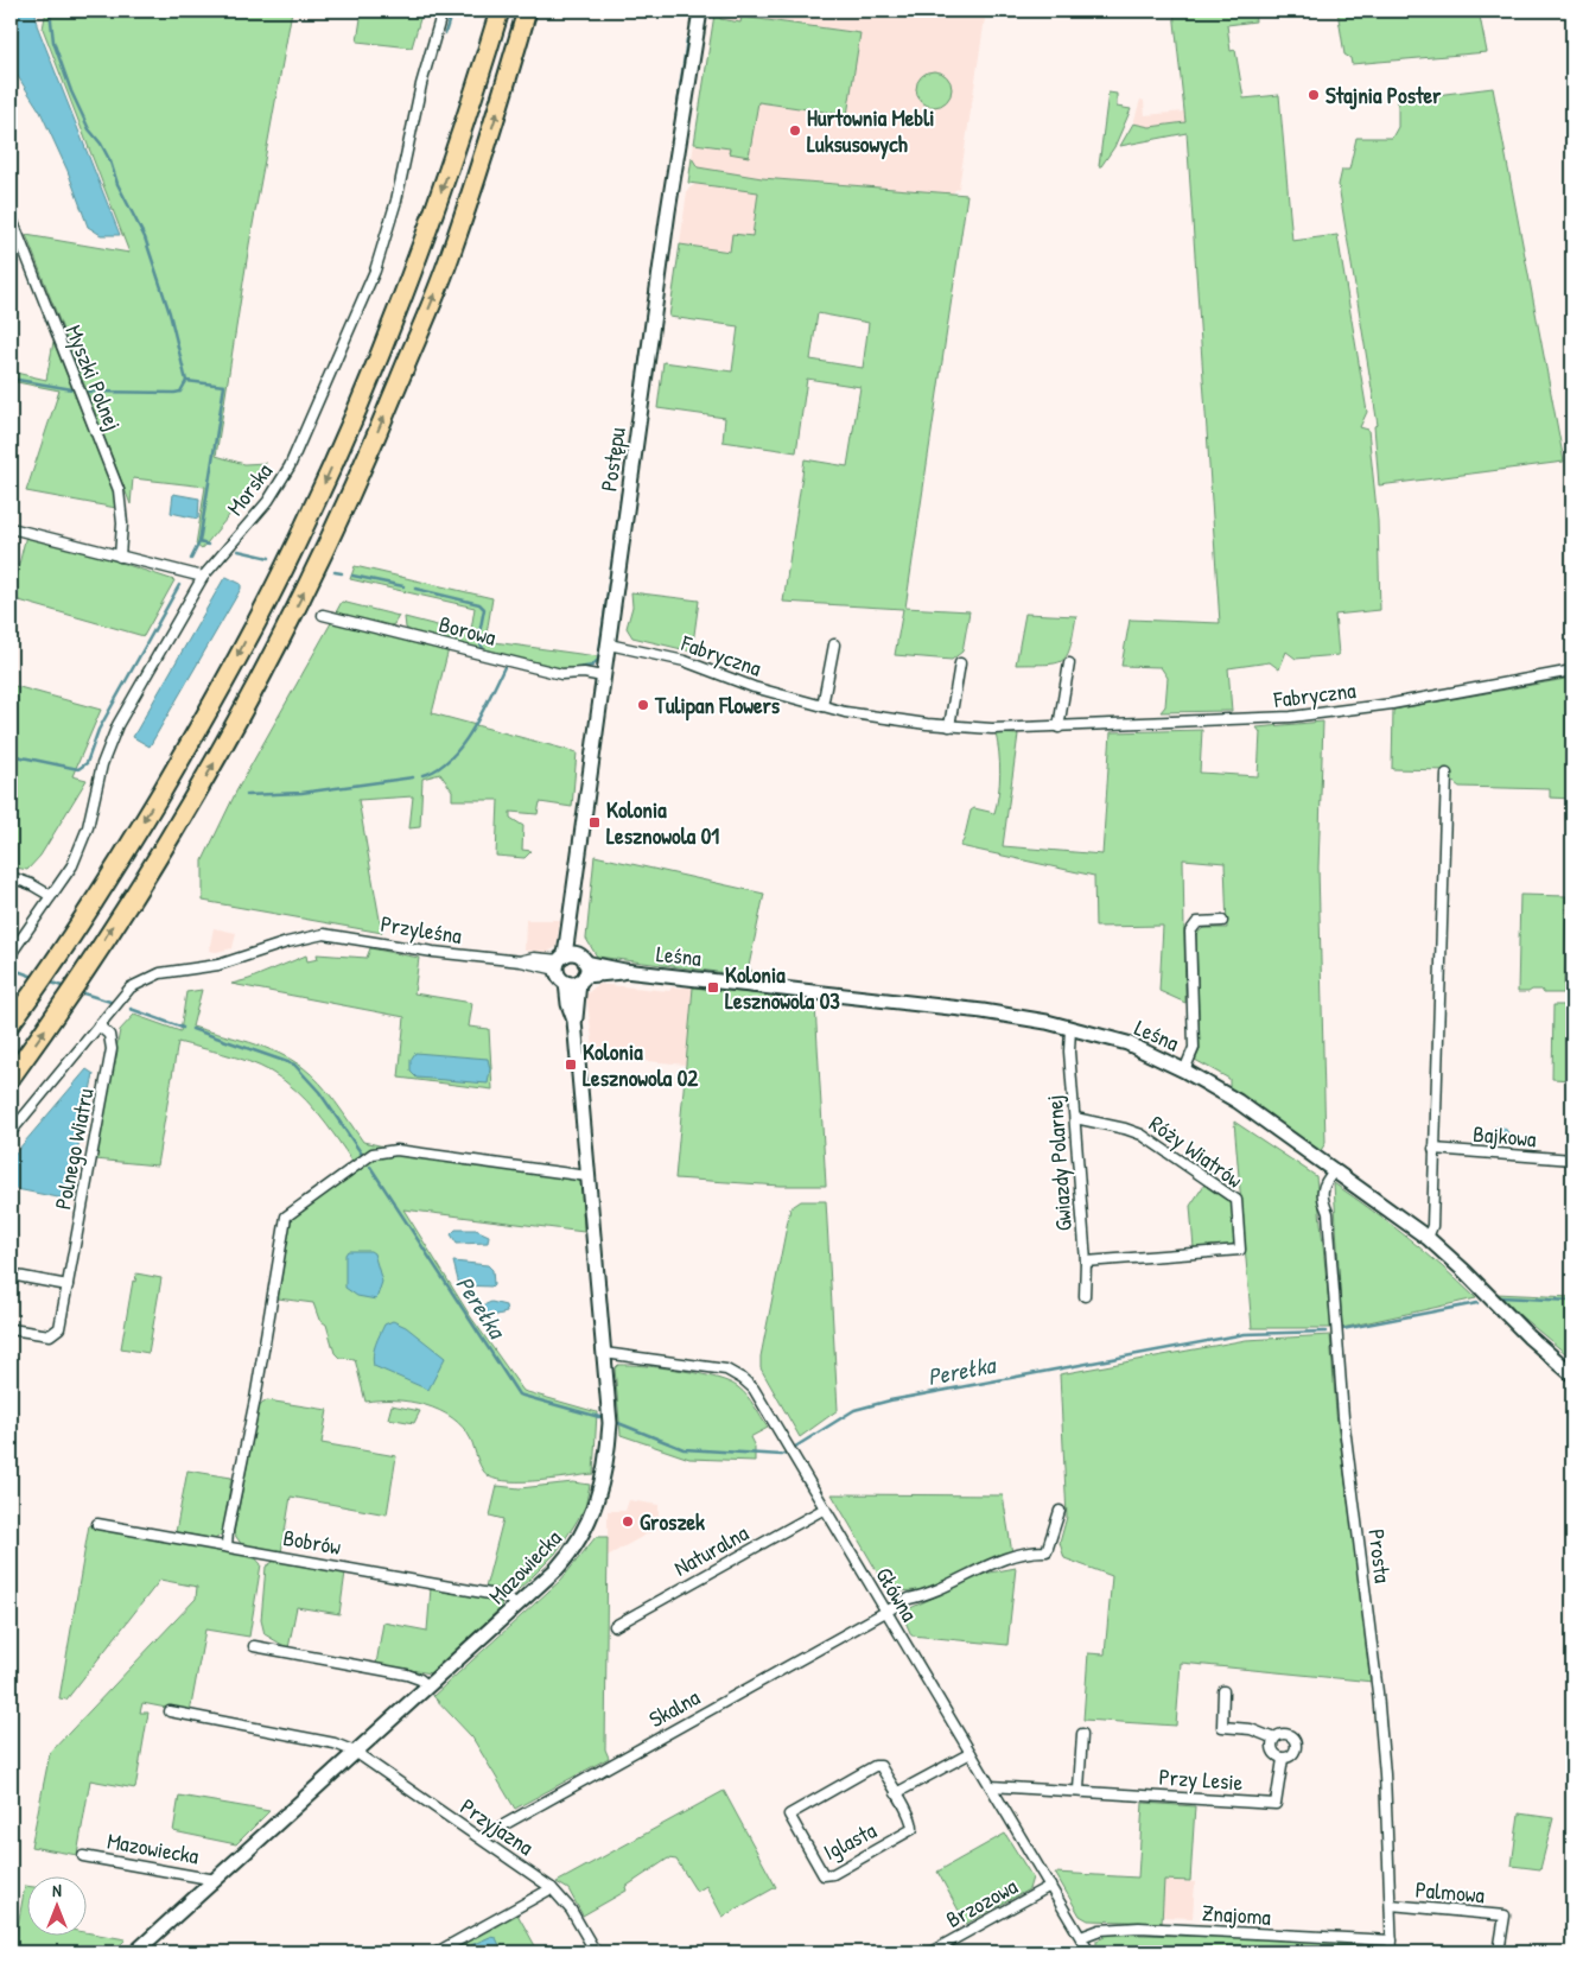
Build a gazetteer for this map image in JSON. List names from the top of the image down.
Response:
{
  "streets": {
    "street": [
      "Myszki Polnej",
      "Postępu",
      "Morska",
      "Borowa",
      "Fabryczna",
      "Przyleśna",
      "Leśna",
      "Bajkowa",
      "Polnego Wiatru",
      "Róży Wiatrów",
      "Gwiazdy Polarnej",
      "Bobrów",
      "Naturalna",
      "Prosta",
      "Mazowiecka",
      "Główna",
      "Skalna",
      "Przy Lesie",
      "Przyjazna",
      "Iglasta",
      "Palmowa",
      "Brzozowa",
      "Znajoma"
    ]
  },
  "crossings": [
    ["Postępu", "Borowa"],
    ["Postępu", "Fabryczna"],
    ["Postępu", "Przyleśna"],
    ["Postępu", "Leśna"],
    ["Postępu", "Mazowiecka"],
    ["Przyleśna", "Leśna"],
    ["Przyleśna", "Polnego Wiatru"],
    ["Przyleśna", "Mazowiecka"],
    ["Leśna", "Gwiazdy Polarnej"],
    ["Leśna", "Prosta"],
    ["Leśna", "Mazowiecka"],
    ["Róży Wiatrów", "Gwiazdy Polarnej"],
    ["Bobrów", "Mazowiecka"],
    ["Naturalna", "Główna"],
    ["Prosta", "Palmowa"],
    ["Prosta", "Znajoma"],
    ["Mazowiecka", "Główna"],
    ["Mazowiecka", "Przyjazna"],
    ["Główna", "Skalna"],
    ["Główna", "Przy Lesie"],
    ["Główna", "Brzozowa"],
    ["Główna", "Znajoma"],
    ["Skalna", "Przyjazna"]
  ],
  "water": ["Perełka"],
  "places": {
    "other": [
      "Stajnia Poster",
      "Hurtownia Mebli Luksusowych",
      "Tulipan Flowers",
      "Groszek"
    ],
    "transit": ["Kolonia Lesznowola 01", "Kolonia Lesznowola 03", "Kolonia Lesznowola 02"]
  },
  "north": "top"
}
